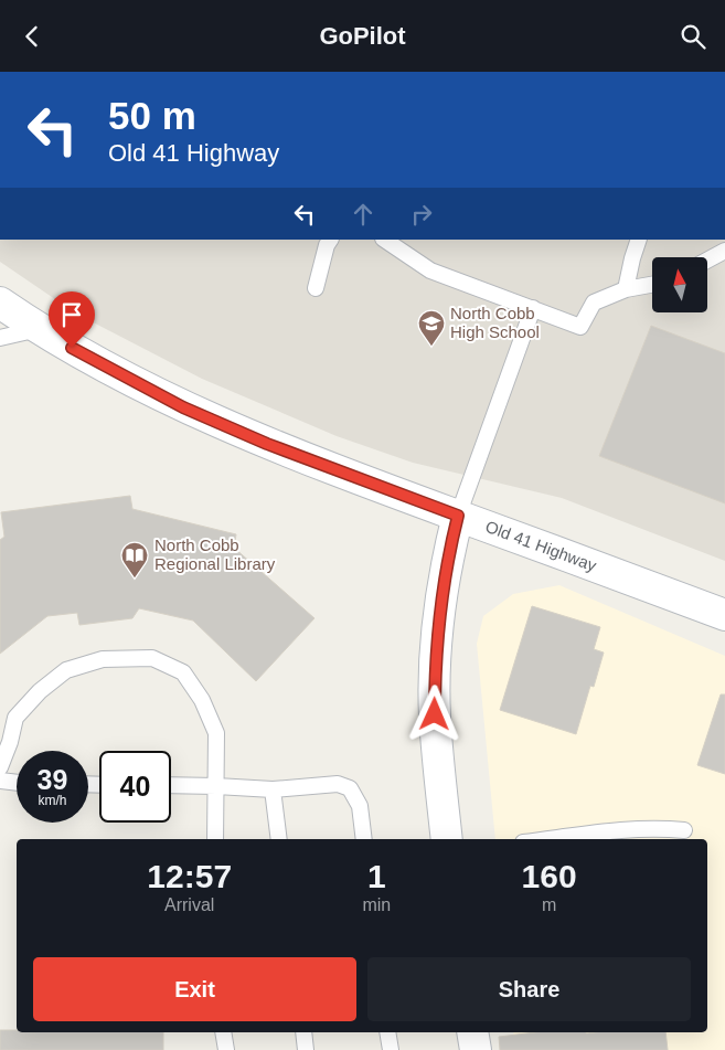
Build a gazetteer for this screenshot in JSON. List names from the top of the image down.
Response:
{
  "streets": {
    "main road": ["Old 41 Highway"]
  },
  "places": {
    "school or university": ["North Cobb High School"],
    "library": ["North Cobb Regional Library"]
  },
  "north": "top",
  "page": {
    "header": "GoPilot",
    "turn": ["50 m", "Old 41 Highway"],
    "speed": "39 km/h",
    "limit": "40",
    "eta": [
      "12:57",
      "Arrival",
      "1",
      "min",
      "160",
      "m"
    ],
    "buttons": ["Exit", "Share"]
  }
}
